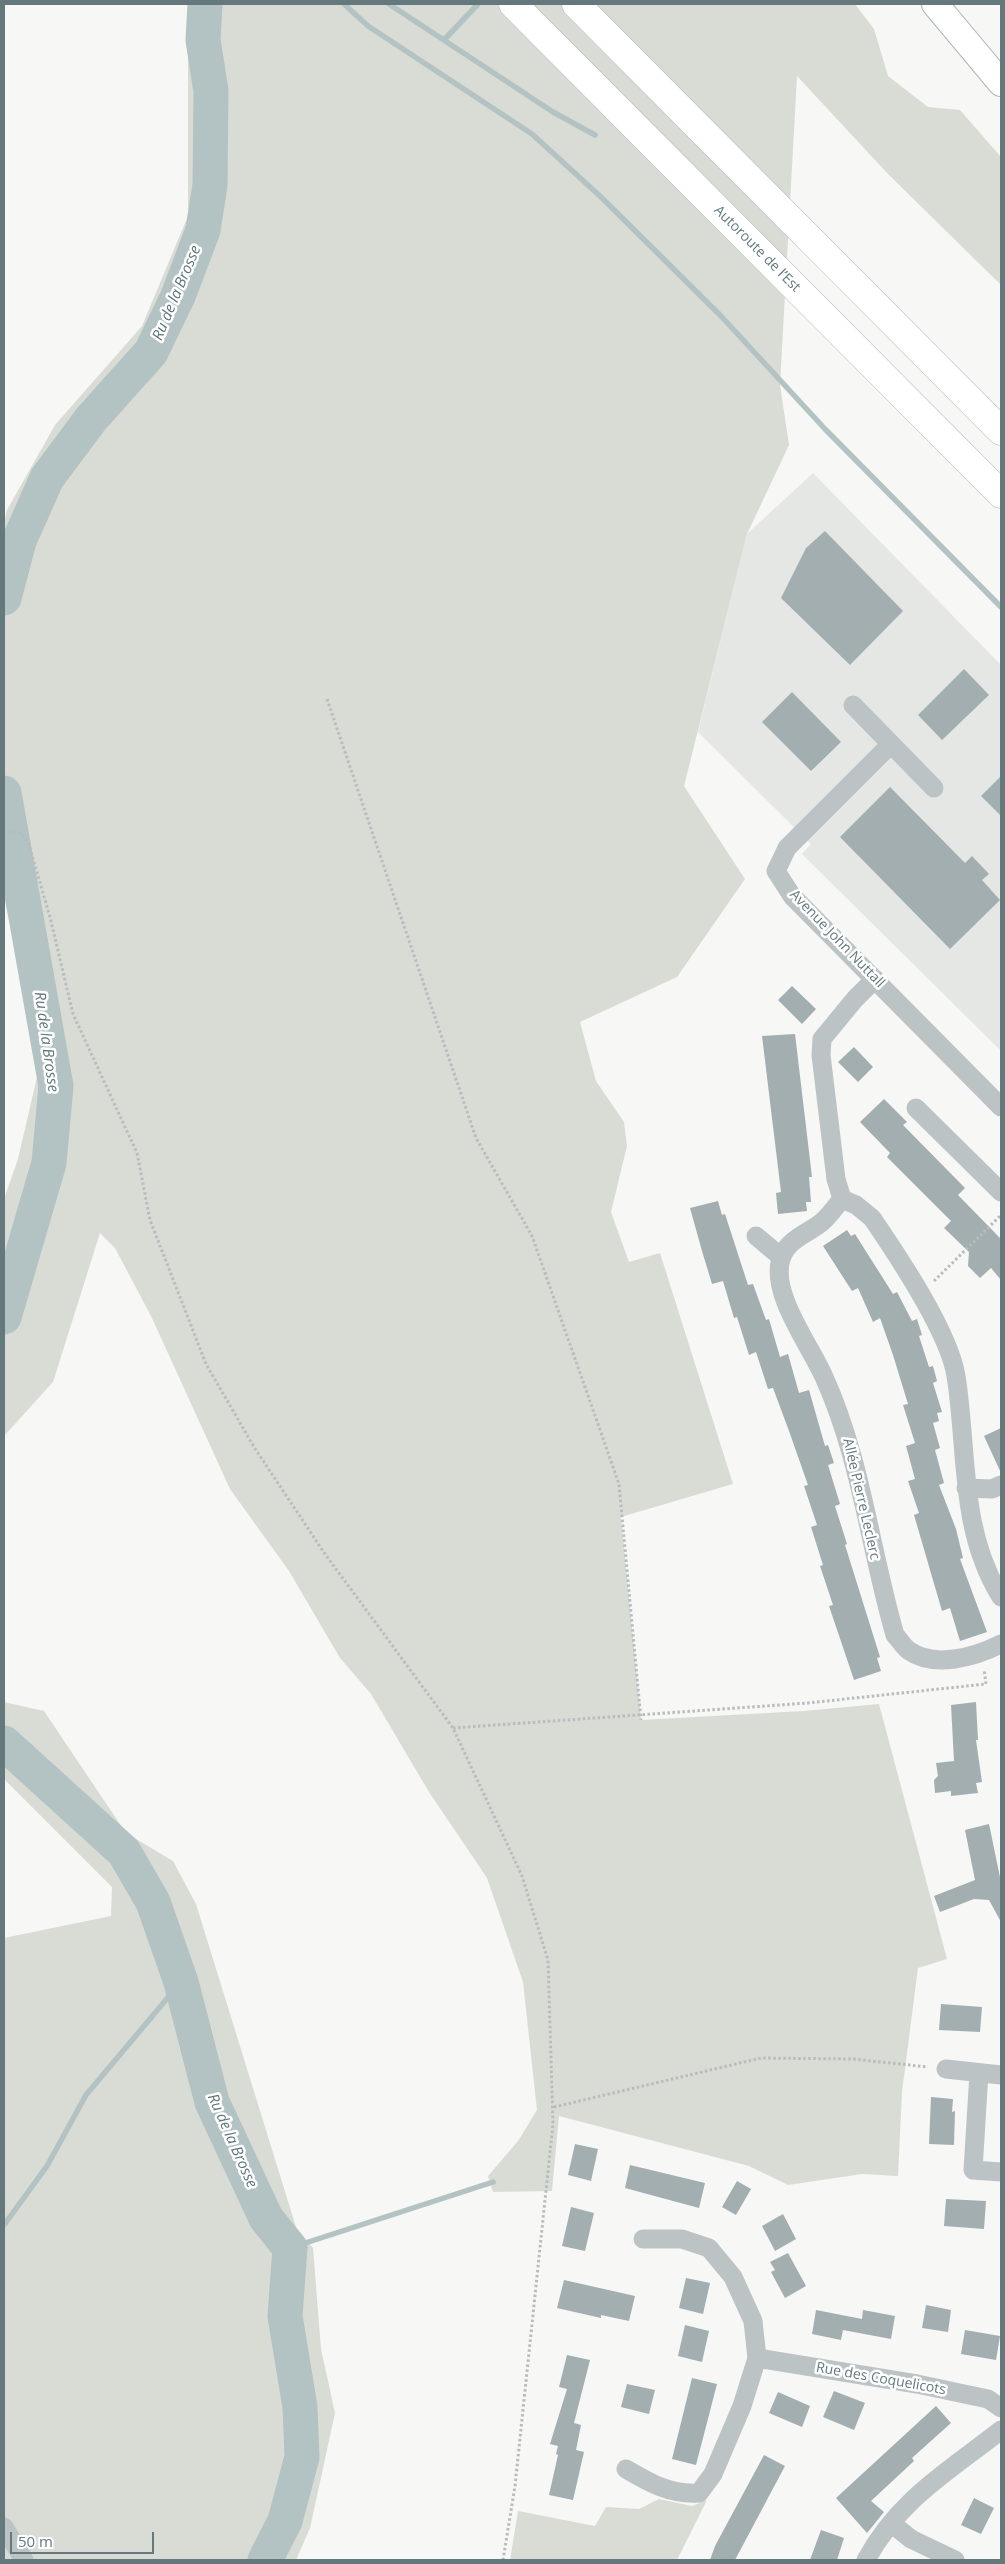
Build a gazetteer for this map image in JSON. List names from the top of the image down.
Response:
{
  "streets": {
    "highway": ["Autoroute de l’Est"],
    "street": ["Avenue John Nuttall", "Allée Pierre Leclerc", "Rue des Coquelicots"]
  },
  "water": ["Ru de la Brosse"],
  "scale_bar": "50 m"
}
